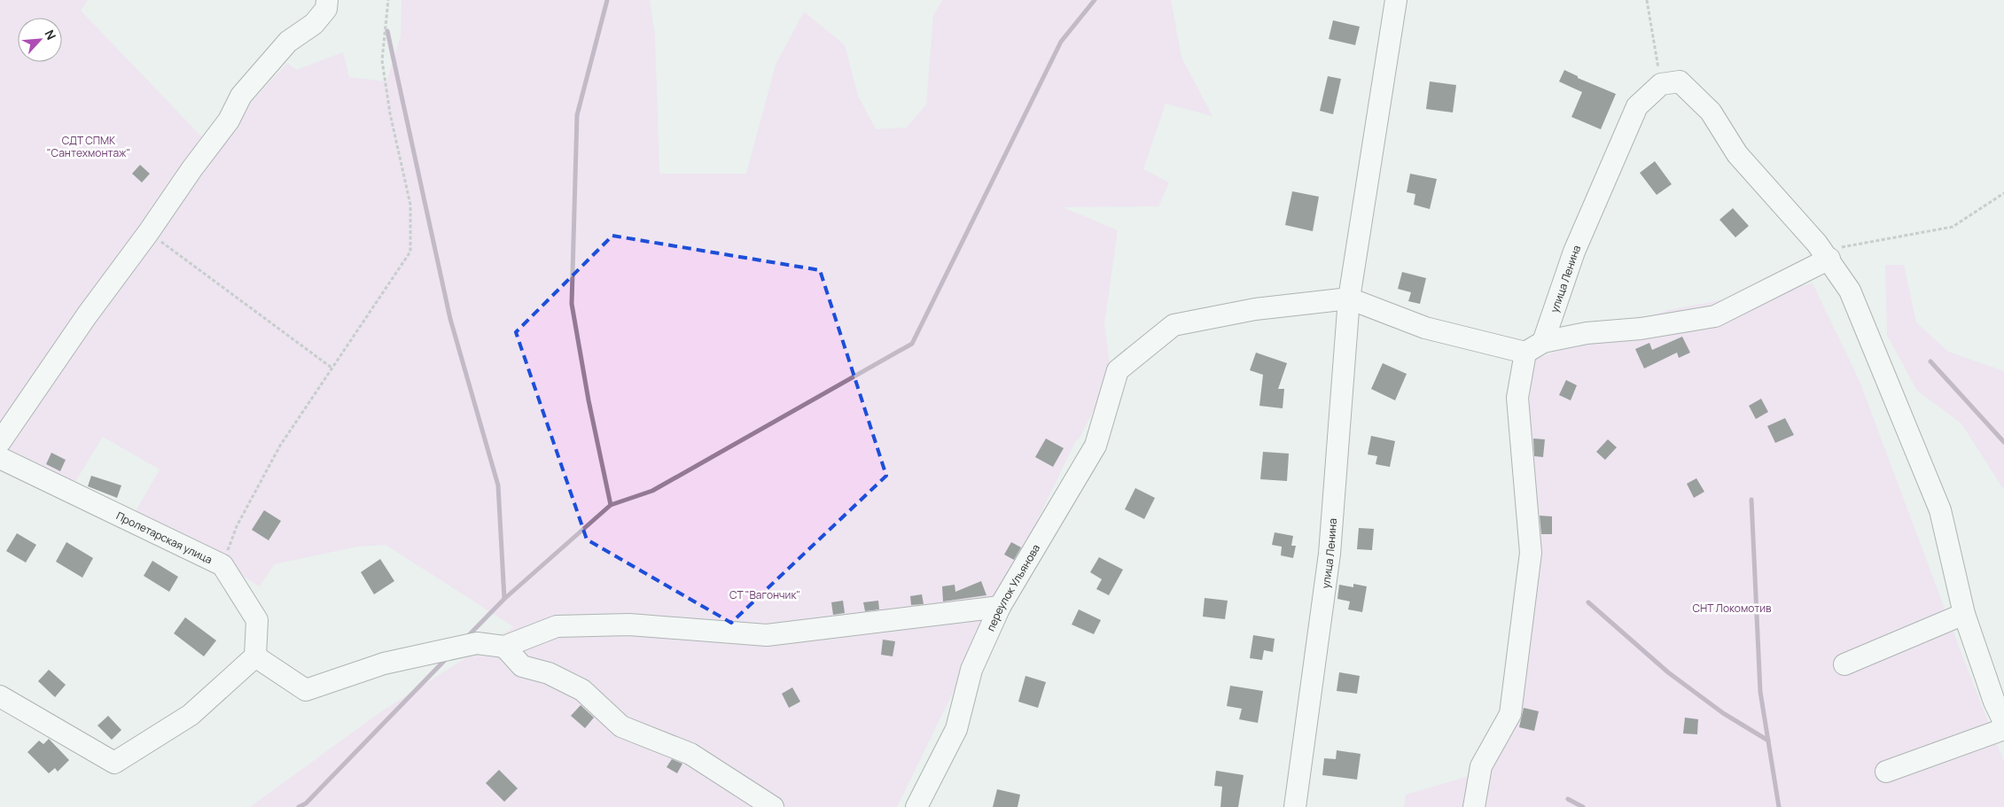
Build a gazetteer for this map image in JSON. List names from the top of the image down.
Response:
{
  "streets": {
    "street": ["улица Ленина", "Пролетарская улица", "переулок Ульянова"]
  },
  "crossings": [
    ["улица Ленина", "переулок Ульянова"]
  ],
  "parks": ["СДТ СПМК \"Сантехмонтаж\"", "СТ \"Вагончик\"", "СНТ Локомотив"],
  "north": "top right"
}
